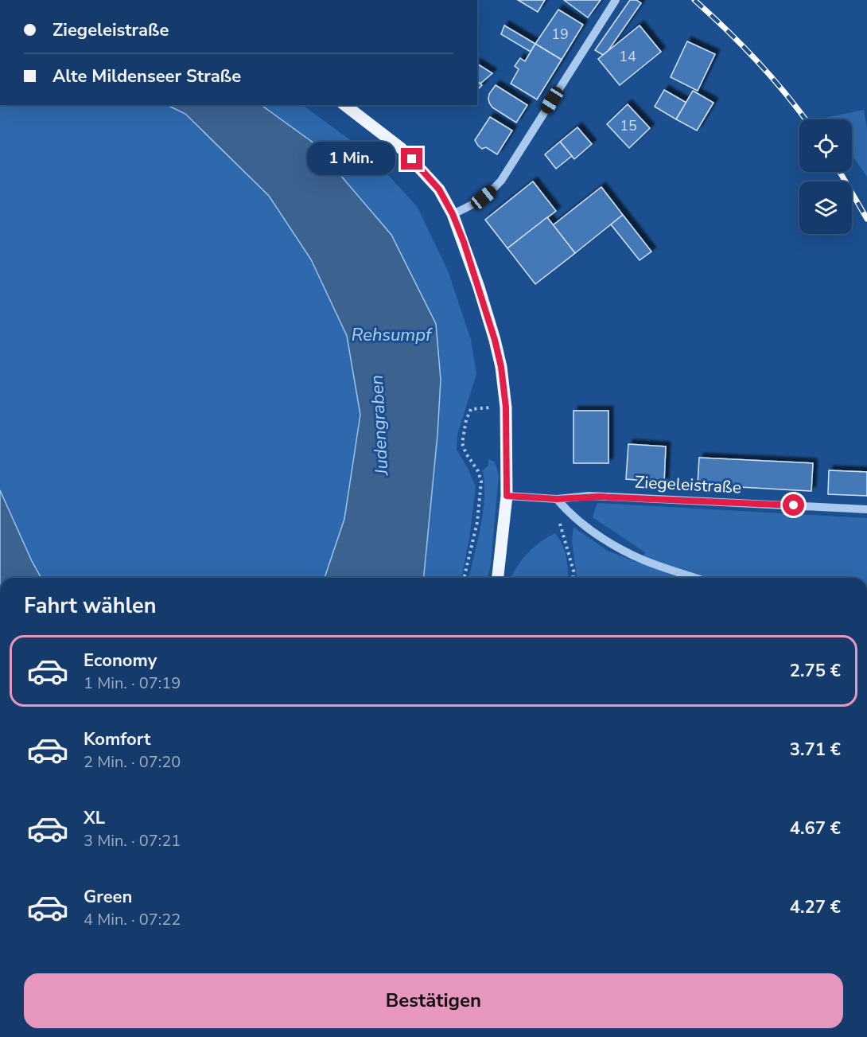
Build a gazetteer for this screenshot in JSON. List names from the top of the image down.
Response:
{
  "streets": {
    "street": ["Ziegeleistraße"]
  },
  "water": ["Rehsumpf", "Judengraben"],
  "house_numbers": ["19", "14", "15"],
  "page": {
    "banner": ["Ziegeleistraße", "Alte Mildenseer Straße"],
    "bubble": "1 Min.",
    "heading": "Fahrt wählen",
    "list": [
      {
        "name": "Economy",
        "note": "1 Min. · 07:19",
        "value": "2.75 €"
      },
      {
        "name": "Komfort",
        "note": "2 Min. · 07:20",
        "value": "3.71 €"
      },
      {
        "name": "XL",
        "note": "3 Min. · 07:21",
        "value": "4.67 €"
      },
      {
        "name": "Green",
        "note": "4 Min. · 07:22",
        "value": "4.27 €"
      }
    ],
    "buttons": "Bestätigen"
  }
}
